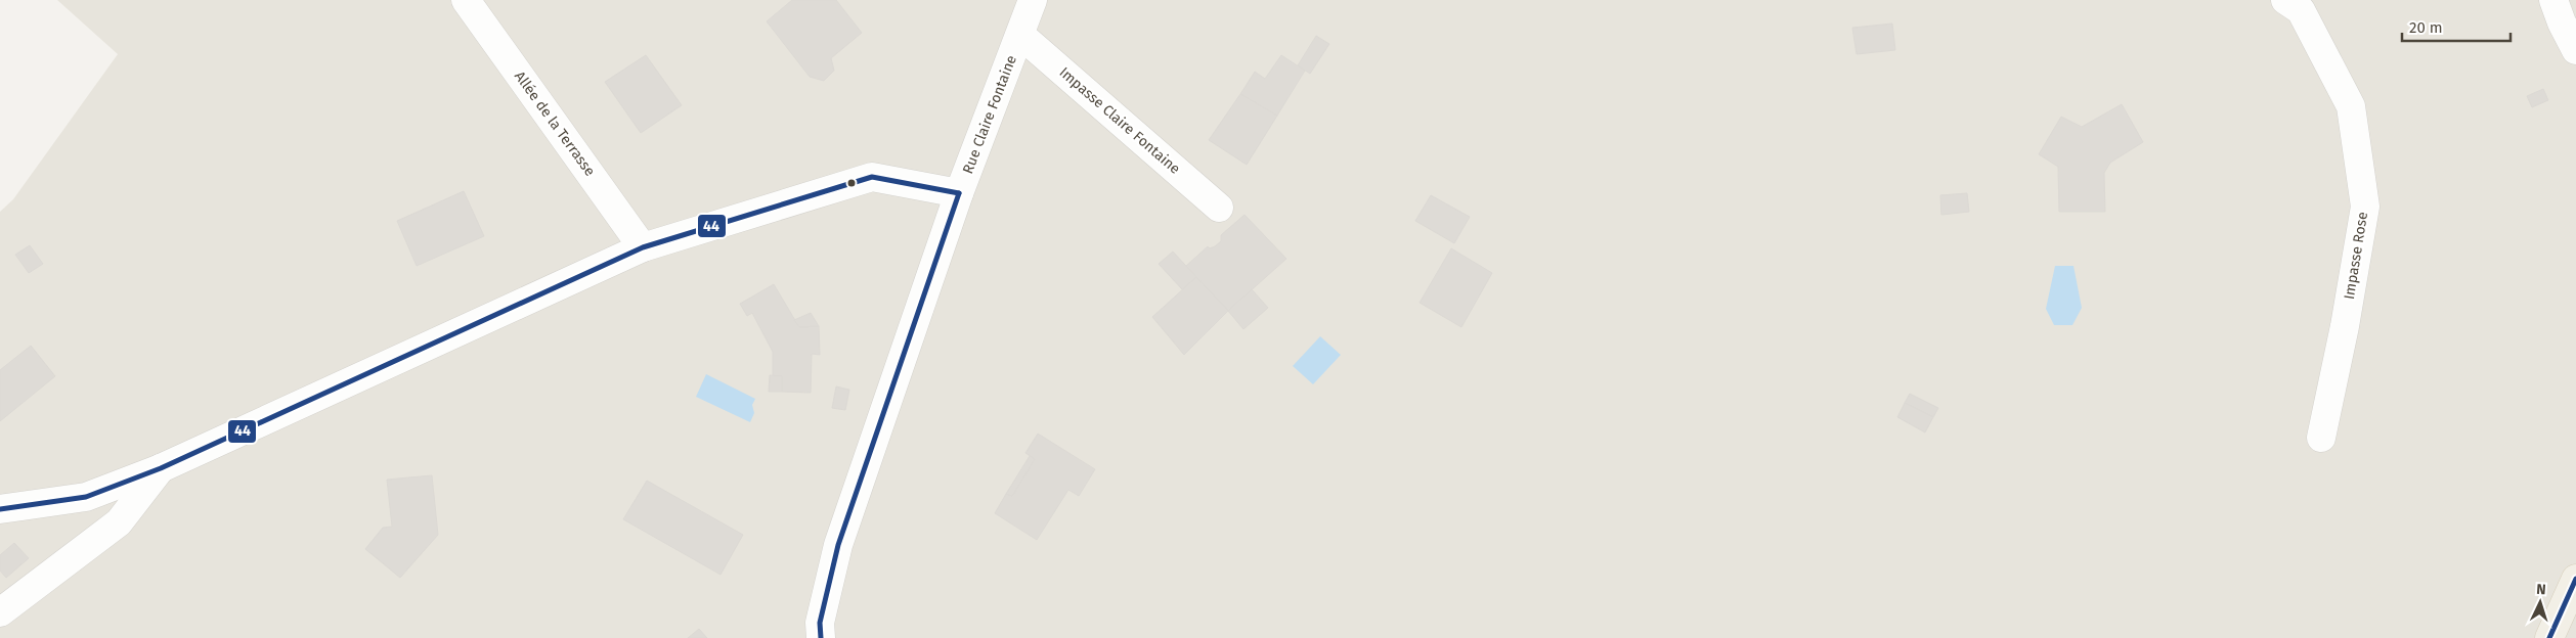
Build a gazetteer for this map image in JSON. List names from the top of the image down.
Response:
{
  "streets": {
    "street": [
      "Rue Claire Fontaine",
      "Impasse Claire Fontaine",
      "Allée de la Terrasse",
      "Impasse Rose"
    ]
  },
  "crossings": [
    ["Rue Claire Fontaine", "Impasse Claire Fontaine"]
  ],
  "lines": ["transit line 44"],
  "scale_bar": "20 m",
  "north": "top"
}
